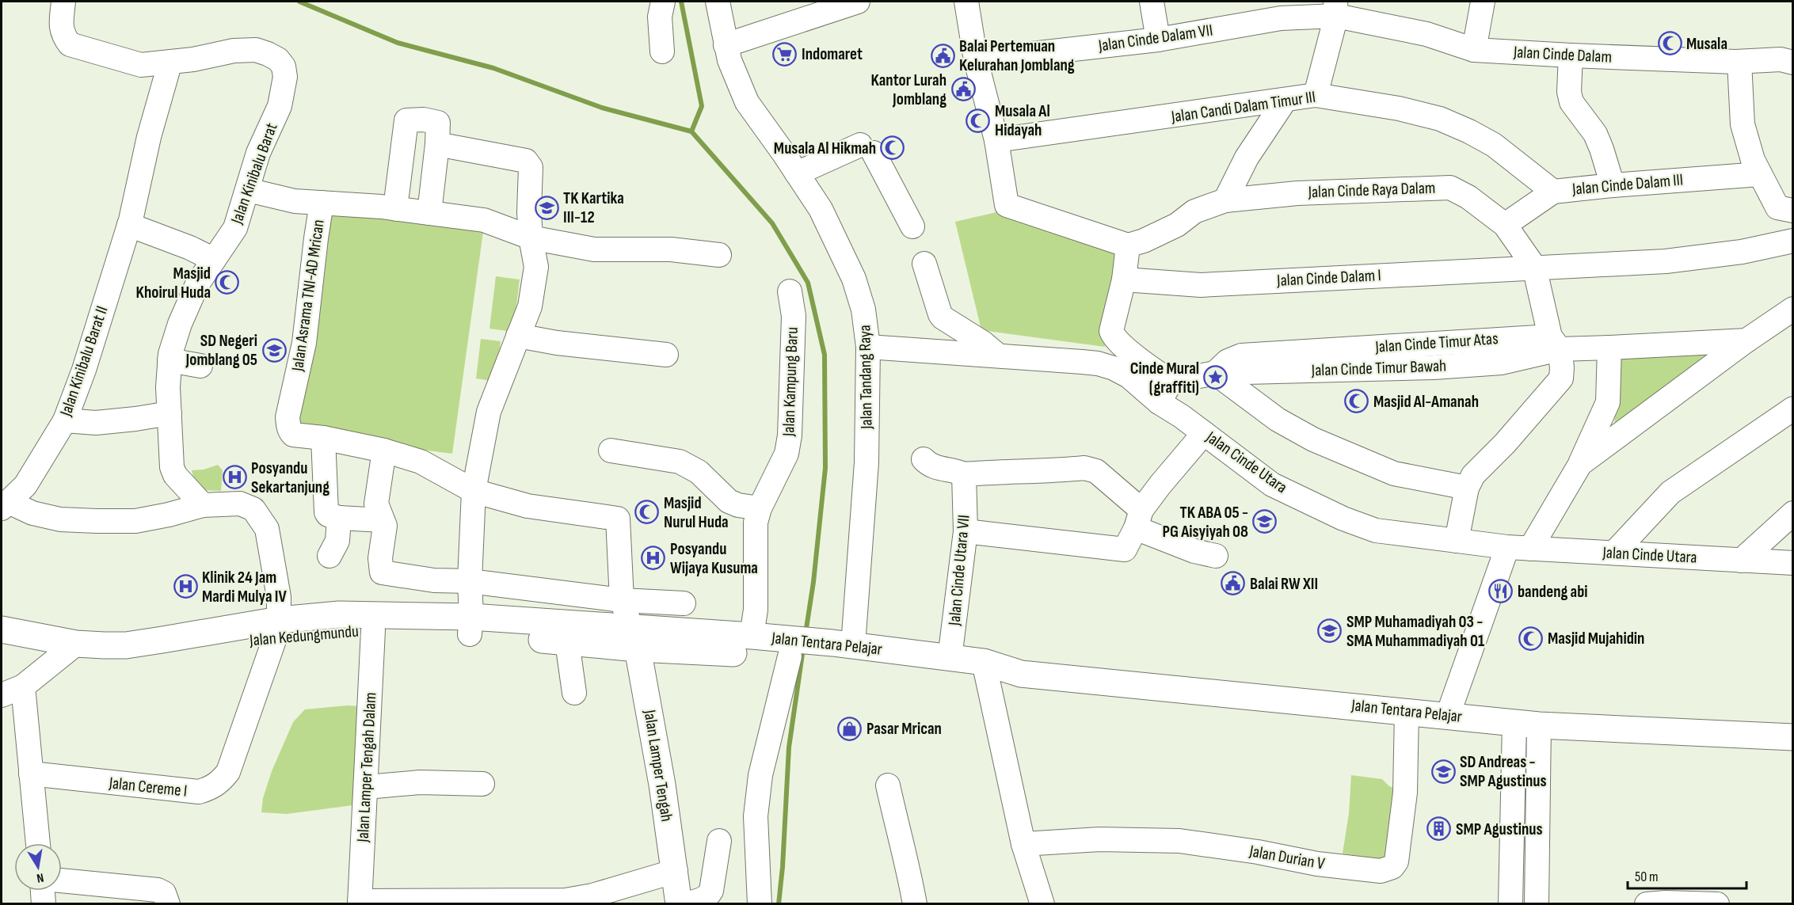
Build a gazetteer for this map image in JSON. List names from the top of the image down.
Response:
{
  "streets": {
    "main road": ["Jalan Kedungmundu", "Jalan Tentara Pelajar", "Jalan Lamper Tengah"],
    "street": [
      "Jalan Cinde Dalam VII",
      "Jalan Cinde Dalam",
      "Jalan Candi Dalam Timur III",
      "Jalan Kinibalu Barat",
      "Jalan Cinde Dalam III",
      "Jalan Cinde Raya Dalam",
      "Jalan Cinde Dalam I",
      "Jalan Asrama TNI-AD Mrican",
      "Jalan Kinibalu Barat II",
      "Jalan Cinde Timur Bawah",
      "Jalan Tandang Raya",
      "Jalan Kampung Baru",
      "Jalan Cinde Utara",
      "Jalan Cinde Utara VII",
      "Jalan Lamper Tengah Dalam",
      "Jalan Cereme I",
      "Jalan Durian V"
    ]
  },
  "crossings": [
    ["Jalan Cinde Dalam VII", "Jalan Cinde Dalam"],
    ["Jalan Candi Dalam Timur III", "Jalan Cinde Dalam III"],
    ["Jalan Kinibalu Barat", "Jalan Kinibalu Barat II"],
    ["Jalan Kinibalu Barat", "Jalan Cereme I"],
    ["Jalan Cinde Dalam III", "Jalan Cinde Raya Dalam"],
    ["Jalan Cinde Raya Dalam", "Jalan Cinde Dalam I"],
    ["Jalan Cinde Raya Dalam", "Jalan Cinde Timur Bawah"],
    ["Jalan Kinibalu Barat II", "Jalan Cereme I"],
    ["Jalan Tandang Raya", "Jalan Cinde Utara"],
    ["Jalan Tandang Raya", "Jalan Tentara Pelajar"],
    ["Jalan Kampung Baru", "Jalan Tentara Pelajar"],
    ["Jalan Cinde Utara VII", "Jalan Tentara Pelajar"],
    ["Jalan Kedungmundu", "Jalan Tentara Pelajar"],
    ["Jalan Kedungmundu", "Jalan Lamper Tengah"],
    ["Jalan Kedungmundu", "Jalan Lamper Tengah Dalam"],
    ["Jalan Kedungmundu", "Jalan Cereme I"],
    ["Jalan Tentara Pelajar", "Jalan Lamper Tengah"],
    ["Jalan Tentara Pelajar", "Jalan Durian V"]
  ],
  "places": {
    "mosque": [
      "Musala",
      "Musala Al Hidayah",
      "Musala Al Hikmah",
      "Masjid Khoirul Huda",
      "Masjid Al-Amanah",
      "Masjid Nurul Huda",
      "Masjid Mujahidin"
    ],
    "supermarket": ["Indomaret"],
    "public building": ["Balai Pertemuan Kelurahan Jomblang", "Kantor Lurah Jomblang", "Balai RW XII"],
    "school or university": [
      "TK Kartika III-12",
      "SD Negeri Jomblang 05",
      "TK ABA 05 - PG Aisyiyah 08",
      "SMP Muhamadiyah 03 - SMA Muhammadiyah 01",
      "SD Andreas - SMP Agustinus"
    ],
    "place": ["Cinde Mural (graffiti)"],
    "hospital": ["Posyandu Sekartanjung", "Posyandu Wijaya Kusuma", "Klinik 24 Jam Mardi Mulya IV"],
    "restaurant": ["bandeng abi"],
    "shop": ["Pasar Mrican"],
    "building": ["SMP Agustinus"]
  },
  "scale_bar": "50 m",
  "north": "bottom"
}
